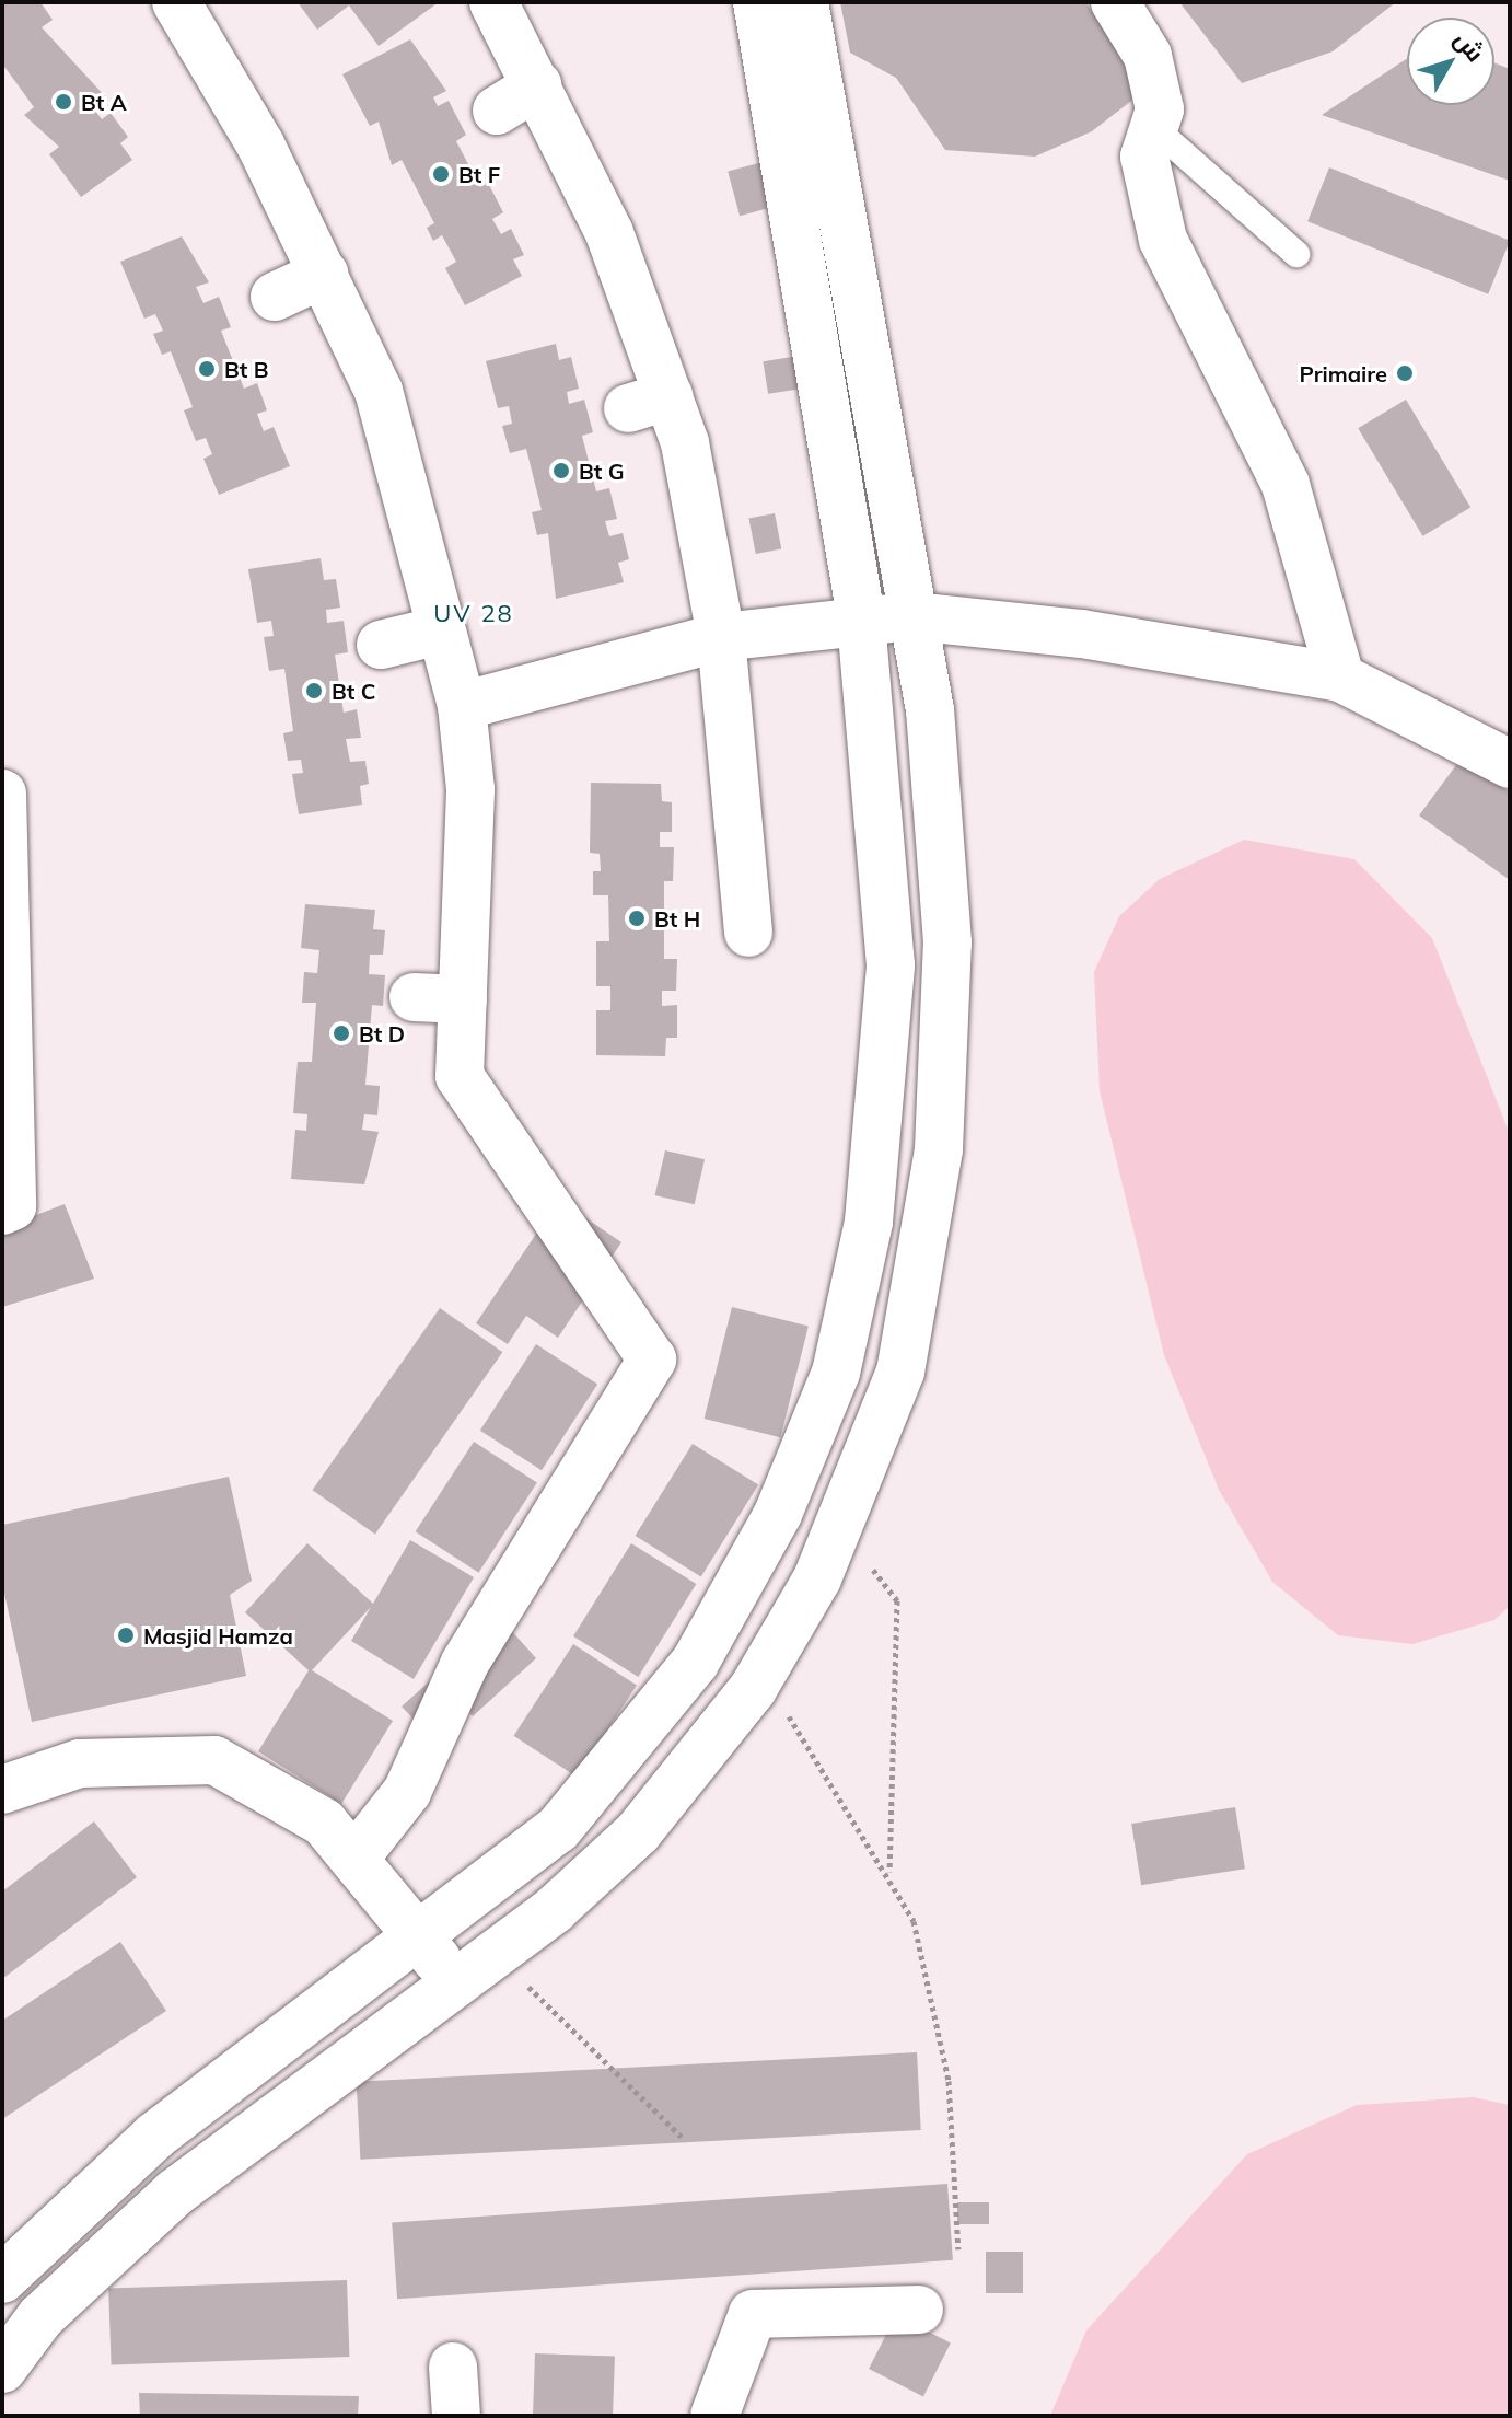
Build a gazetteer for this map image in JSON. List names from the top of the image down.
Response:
{
  "districts": ["UV 28"],
  "places": [
    "Bt A",
    "Bt F",
    "Bt B",
    "Primaire",
    "Bt G",
    "Bt C",
    "Bt H",
    "Bt D",
    "Masjid Hamza"
  ],
  "north": "top right"
}
